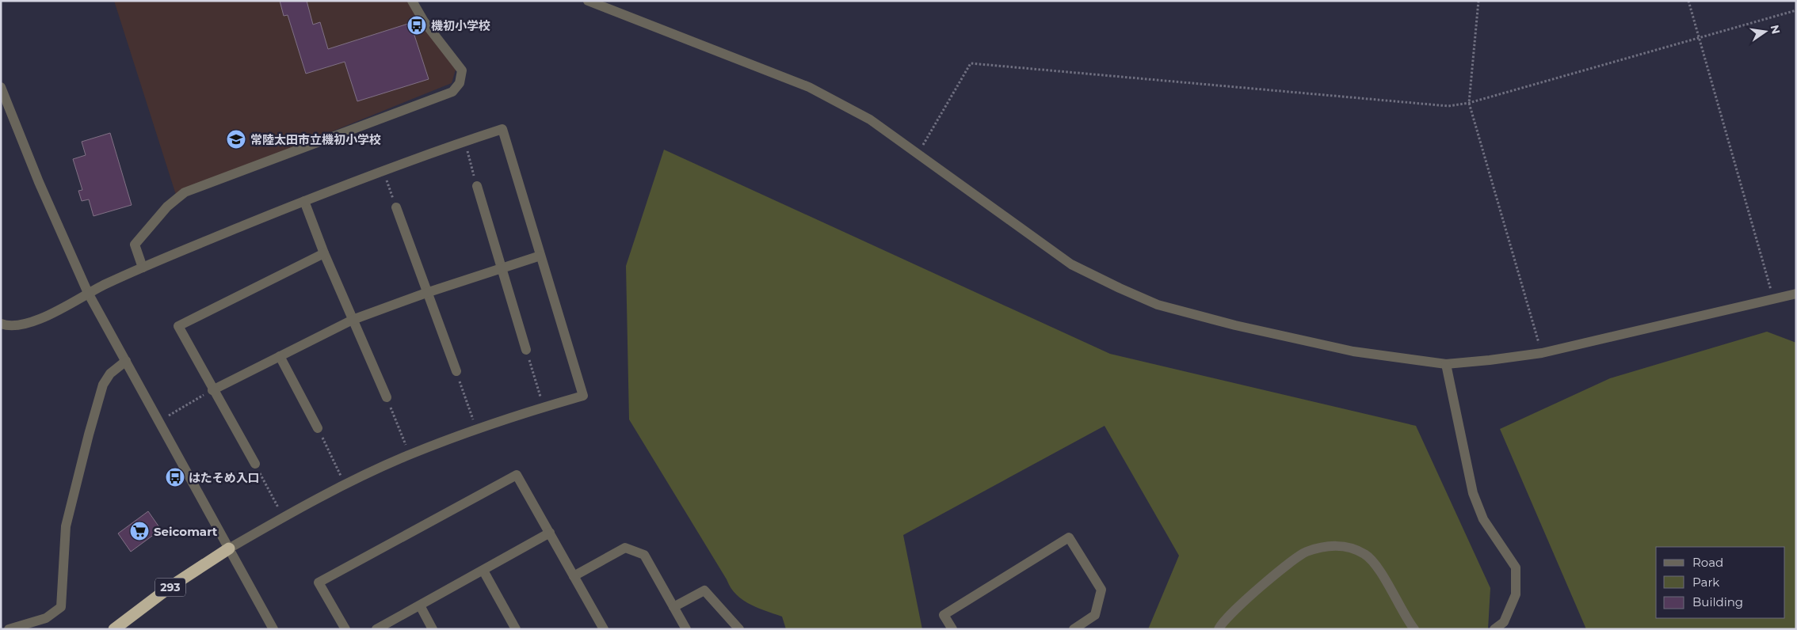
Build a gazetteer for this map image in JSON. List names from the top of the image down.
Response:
{
  "streets": {
    "highway": ["293"]
  },
  "places": {
    "bus stop": ["機初小学校", "はたそめ入口"],
    "school or university": ["常陸太田市立機初小学校"],
    "supermarket": ["Seicomart"]
  },
  "legend": ["Road", "Park", "Building"],
  "north": "right"
}
